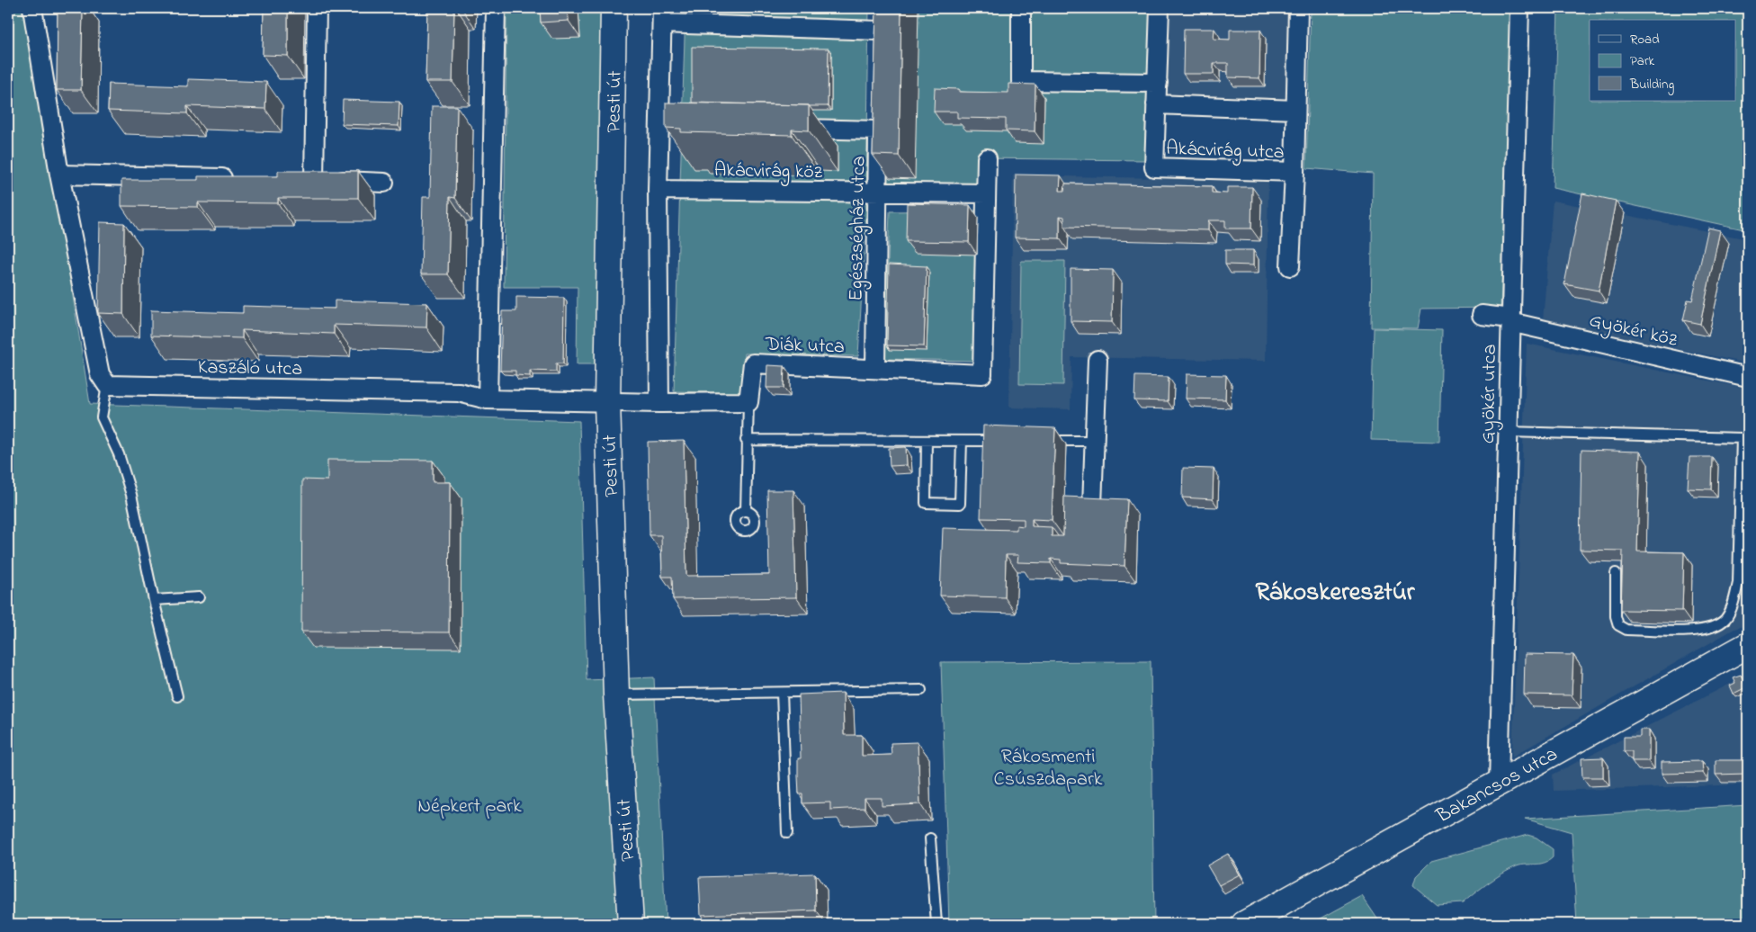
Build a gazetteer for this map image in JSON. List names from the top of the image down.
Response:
{
  "streets": {
    "main road": ["Pesti út", "Bakancsos utca"],
    "street": [
      "Akácvirág utca",
      "Akácvirág köz",
      "Egészségház utca",
      "Gyökér köz",
      "Diák utca",
      "Kaszáló utca",
      "Gyökér utca"
    ]
  },
  "crossings": [
    ["Pesti út", "Kaszáló utca"],
    ["Akácvirág köz", "Egészségház utca"],
    ["Akácvirág köz", "Diák utca"],
    ["Egészségház utca", "Diák utca"],
    ["Gyökér köz", "Gyökér utca"],
    ["Gyökér utca", "Bakancsos utca"]
  ],
  "districts": ["Rákoskeresztúr"],
  "parks": ["Rákosmenti Csúszdapark", "Népkert park"],
  "legend": ["Road", "Park", "Building"]
}
